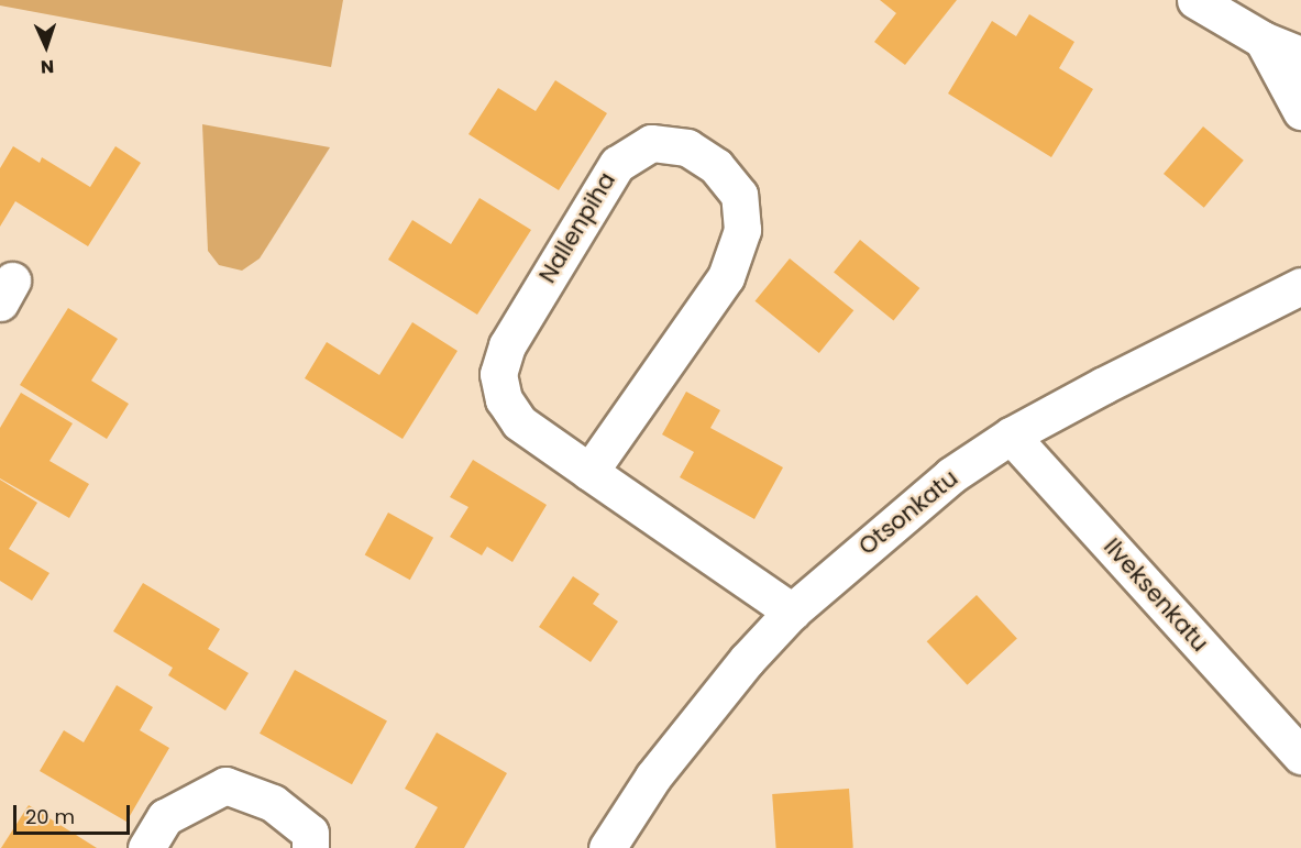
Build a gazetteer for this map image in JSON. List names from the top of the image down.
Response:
{
  "streets": {
    "street": ["Nallenpiha", "Otsonkatu", "Ilveksenkatu"]
  },
  "crossings": [
    ["Nallenpiha", "Otsonkatu"],
    ["Otsonkatu", "Ilveksenkatu"]
  ],
  "scale_bar": "20 m",
  "north": "bottom"
}
